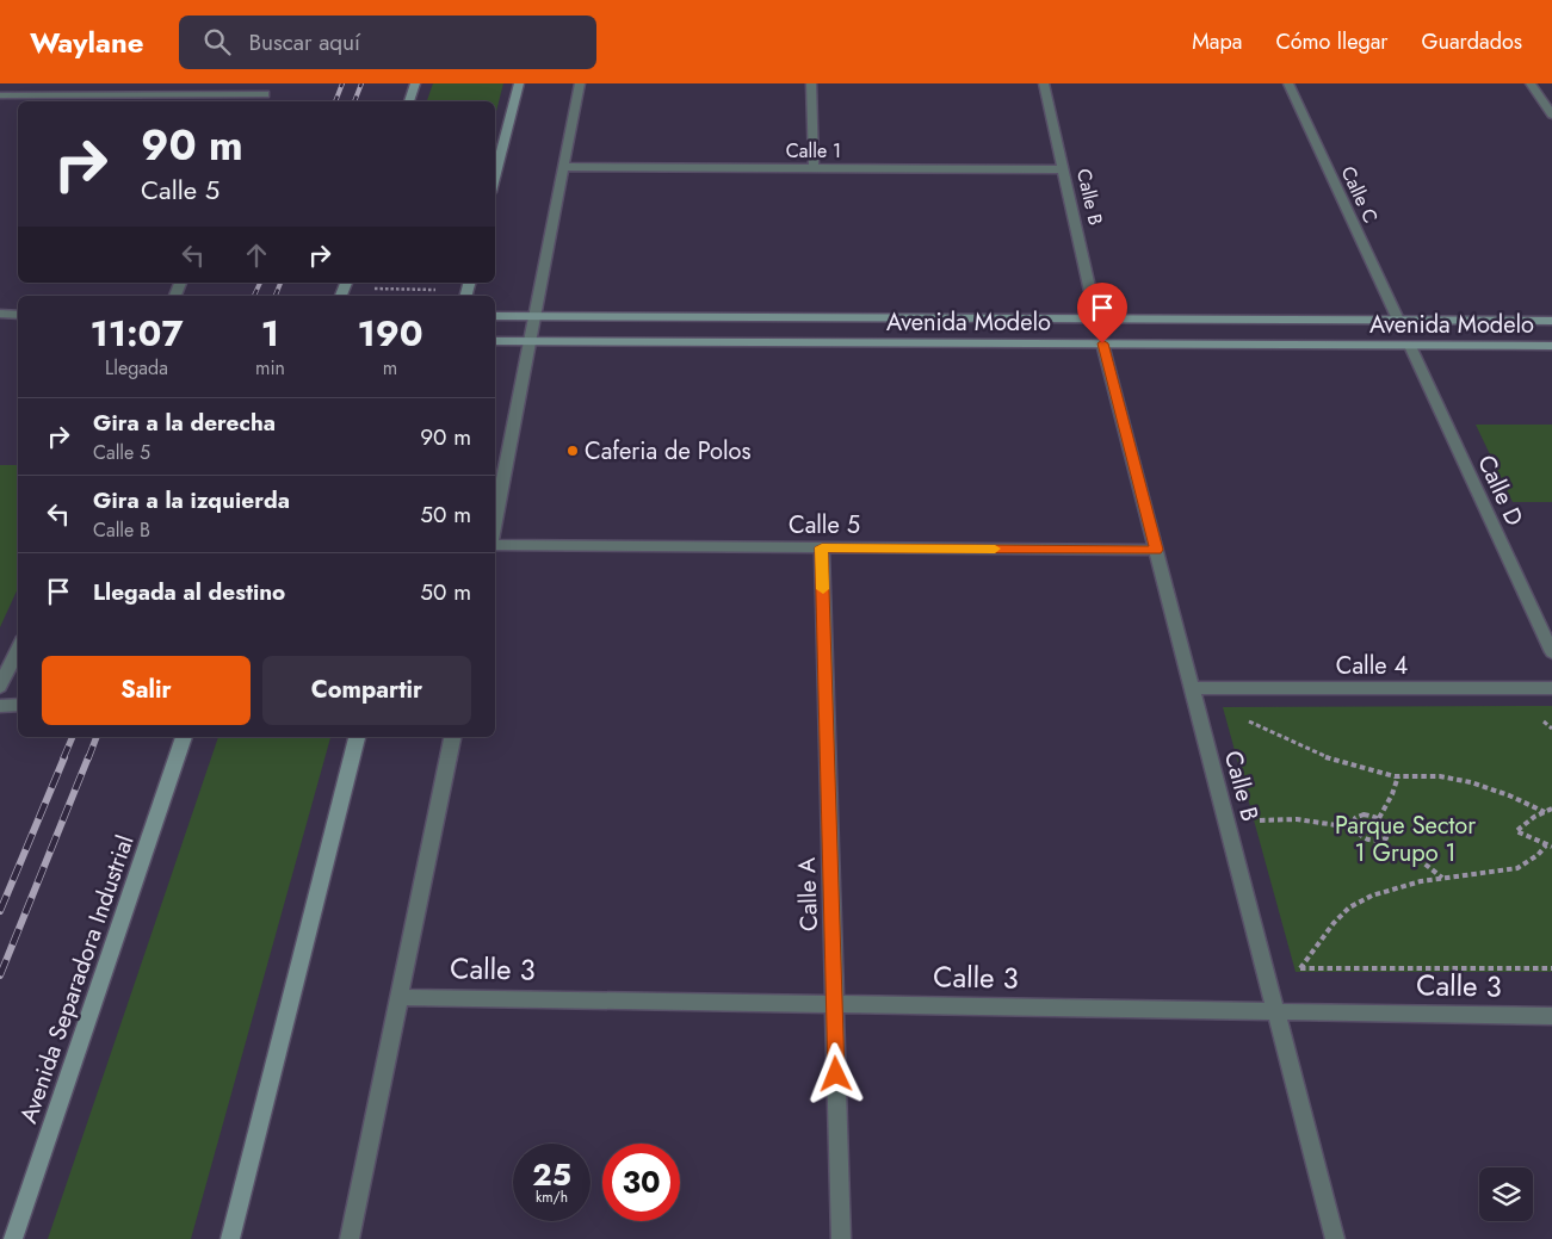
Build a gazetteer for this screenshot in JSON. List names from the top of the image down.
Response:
{
  "streets": {
    "street": [
      "Calle 1",
      "Calle C",
      "Calle B",
      "Avenida Modelo",
      "Calle D",
      "Calle 5",
      "Calle 4",
      "Calle A",
      "Calle 3",
      "Avenida Separadora Industrial"
    ]
  },
  "crossings": [
    ["Calle 1", "Calle B"],
    ["Calle C", "Avenida Modelo"],
    ["Calle B", "Avenida Modelo"],
    ["Calle B", "Calle 5"],
    ["Calle B", "Calle 4"],
    ["Calle B", "Calle 3"],
    ["Avenida Modelo", "Calle D"],
    ["Calle 5", "Calle A"],
    ["Calle A", "Calle 3"]
  ],
  "parks": ["Parque Sector 1 Grupo 1"],
  "places": ["Caferia de Polos"],
  "page": {
    "header": "Waylane",
    "search": "Buscar aquí",
    "nav": ["Mapa", "Cómo llegar", "Guardados"],
    "turn": ["90 m", "Calle 5"],
    "eta": [
      "11:07",
      "Llegada",
      "1",
      "min",
      "190",
      "m"
    ],
    "list": [
      {
        "name": "Gira a la derecha",
        "note": "Calle 5",
        "value": "90 m"
      },
      {
        "name": "Gira a la izquierda",
        "note": "Calle B",
        "value": "50 m"
      },
      {
        "name": "Llegada al destino",
        "value": "50 m"
      }
    ],
    "buttons": ["Salir", "Compartir"],
    "speed": "25 km/h",
    "limit": "30"
  }
}
